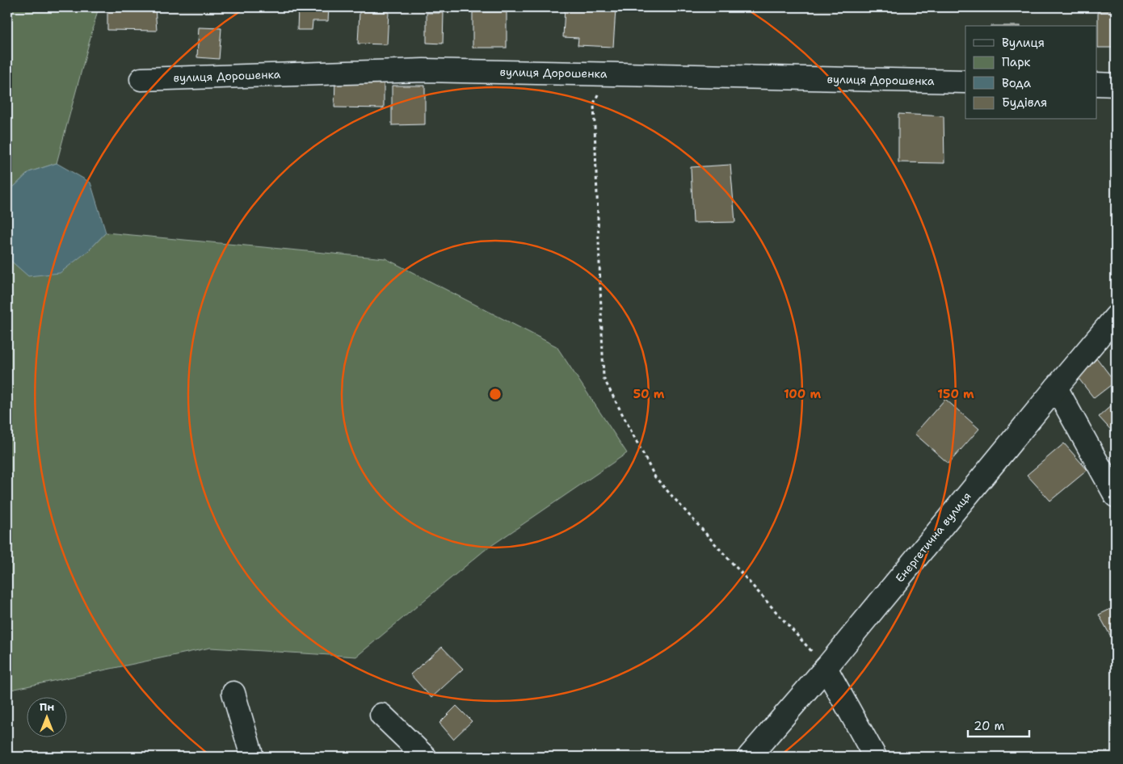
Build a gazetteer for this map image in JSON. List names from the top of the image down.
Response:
{
  "streets": {
    "street": ["вулиця Дорошенка", "Енергетична вулиця"]
  },
  "legend": [
    "Вулиця",
    "Парк",
    "Вода",
    "Будівля"
  ],
  "scale_bar": "20 m",
  "north": "top",
  "rings": ["50 m", "100 m", "150 m"]
}
